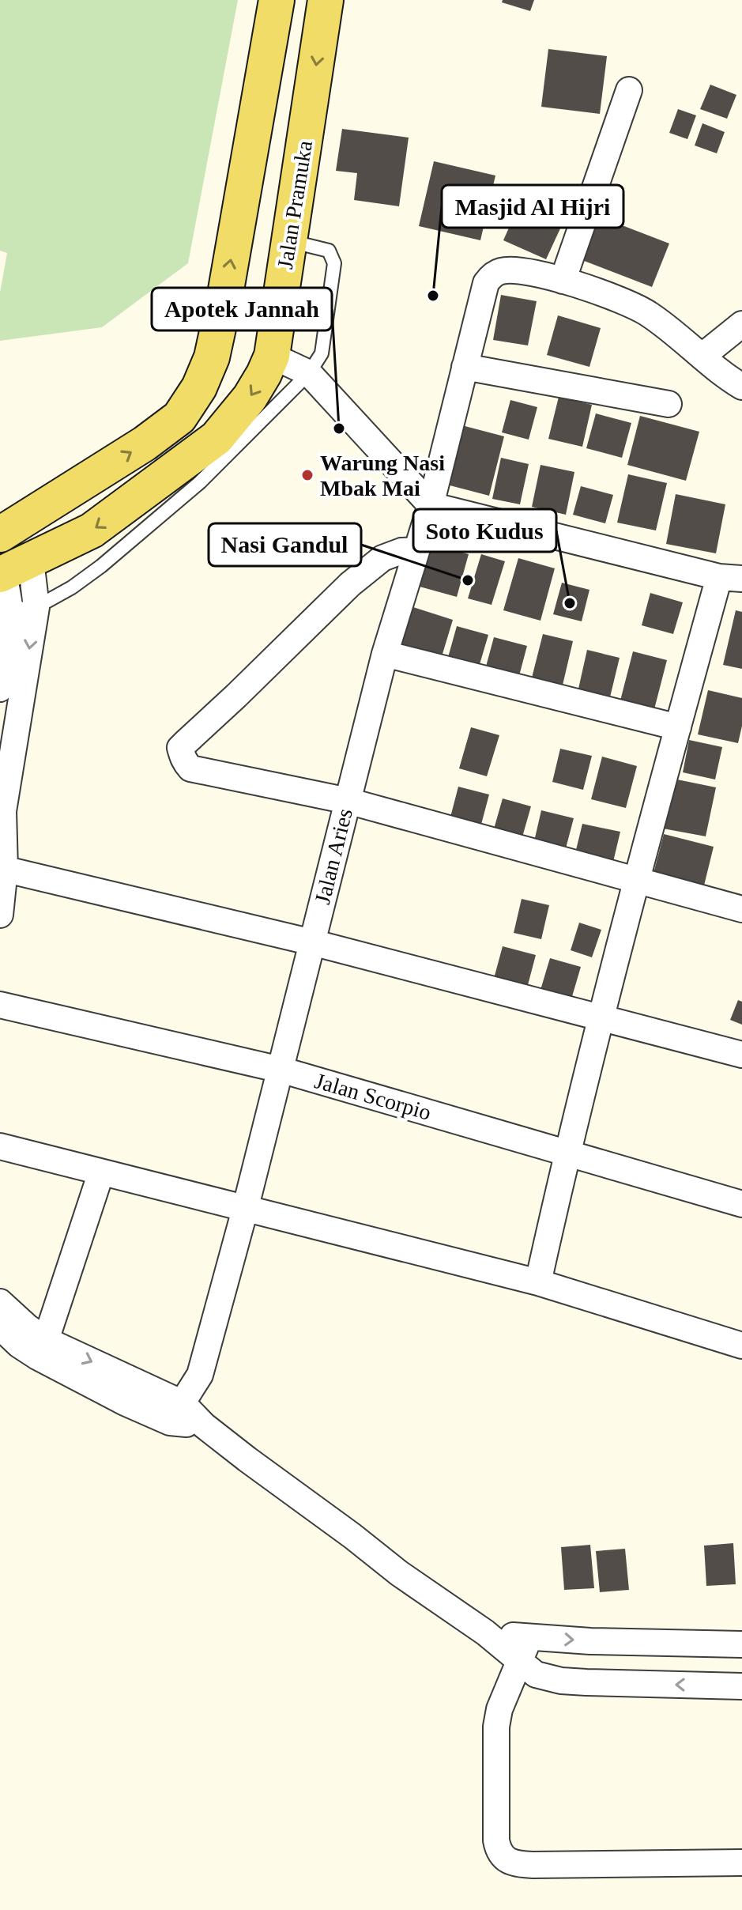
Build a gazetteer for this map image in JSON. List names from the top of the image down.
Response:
{
  "streets": {
    "main road": ["Jalan Pramuka"],
    "street": ["Jalan Aries", "Jalan Scorpio"]
  },
  "crossings": [
    ["Jalan Aries", "Jalan Scorpio"]
  ],
  "places": [
    "Masjid Al Hijri",
    "Apotek Jannah",
    "Warung Nasi Mbak Mai",
    "Nasi Gandul",
    "Soto Kudus"
  ]
}
